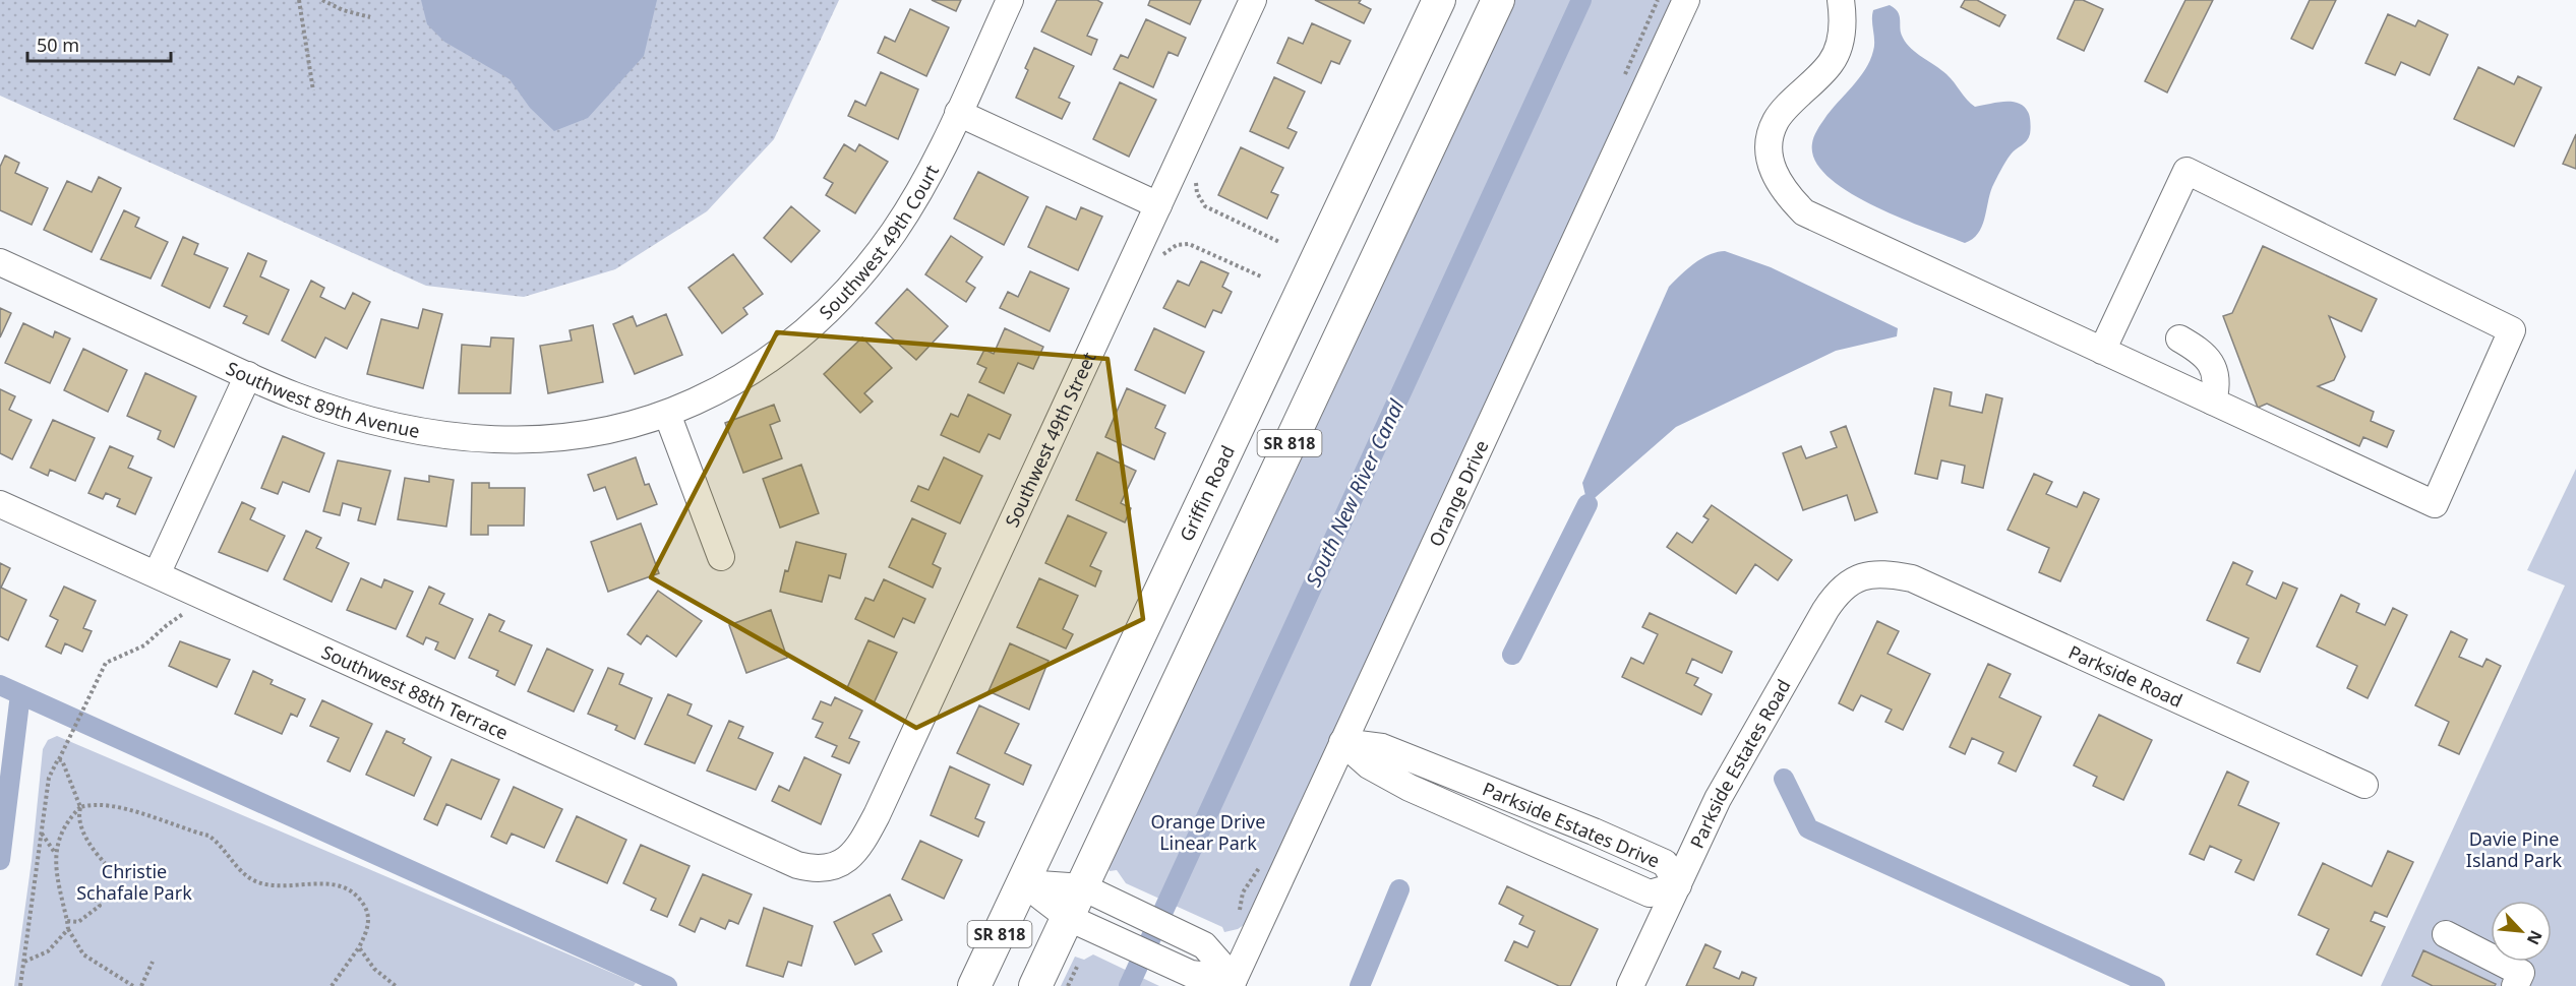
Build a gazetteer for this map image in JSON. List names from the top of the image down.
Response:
{
  "streets": {
    "main road": ["SR 818", "Griffin Road"],
    "street": [
      "Southwest 49th Court",
      "Southwest 89th Avenue",
      "Southwest 49th Street",
      "Orange Drive",
      "Parkside Road",
      "Southwest 88th Terrace",
      "Parkside Estates Road",
      "Parkside Estates Drive"
    ]
  },
  "crossings": [
    ["Southwest 49th Court", "Southwest 89th Avenue"],
    ["Southwest 49th Street", "Southwest 88th Terrace"],
    ["Orange Drive", "Parkside Estates Drive"],
    ["Parkside Road", "Parkside Estates Road"],
    ["Parkside Estates Road", "Parkside Estates Drive"]
  ],
  "water": ["South New River Canal"],
  "parks": ["Orange Drive Linear Park", "Davie Pine Island Park", "Christie Schafale Park"],
  "scale_bar": "50 m",
  "north": "bottom right"
}
